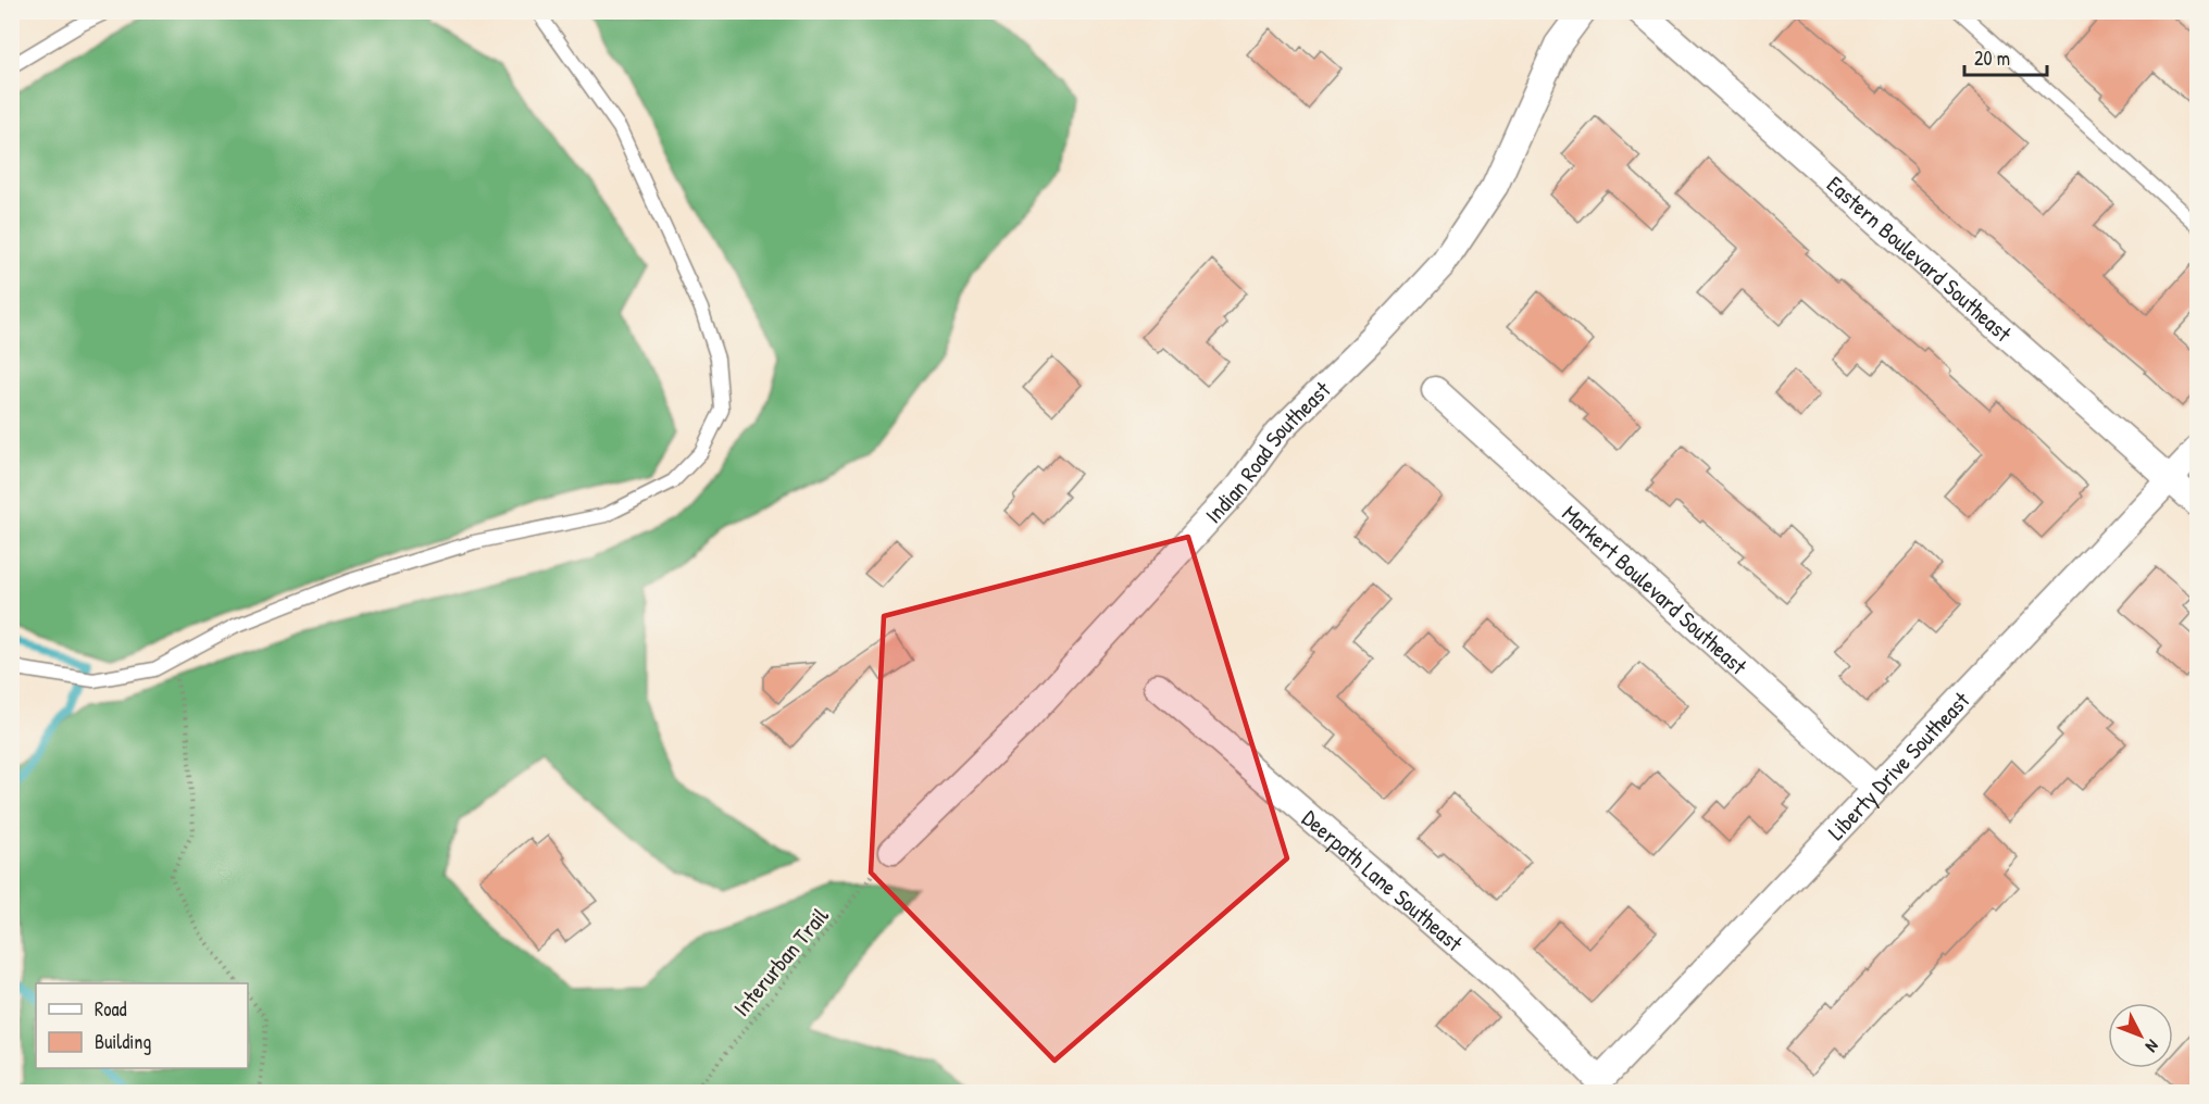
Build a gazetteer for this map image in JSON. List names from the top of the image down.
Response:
{
  "streets": {
    "street": [
      "Eastern Boulevard Southeast",
      "Indian Road Southeast",
      "Markert Boulevard Southeast",
      "Liberty Drive Southeast",
      "Deerpath Lane Southeast"
    ],
    "path": ["Interurban Trail"]
  },
  "crossings": [
    ["Eastern Boulevard Southeast", "Liberty Drive Southeast"],
    ["Indian Road Southeast", "Interurban Trail"],
    ["Markert Boulevard Southeast", "Liberty Drive Southeast"],
    ["Liberty Drive Southeast", "Deerpath Lane Southeast"]
  ],
  "legend": ["Road", "Building"],
  "scale_bar": "20 m",
  "north": "bottom right"
}
